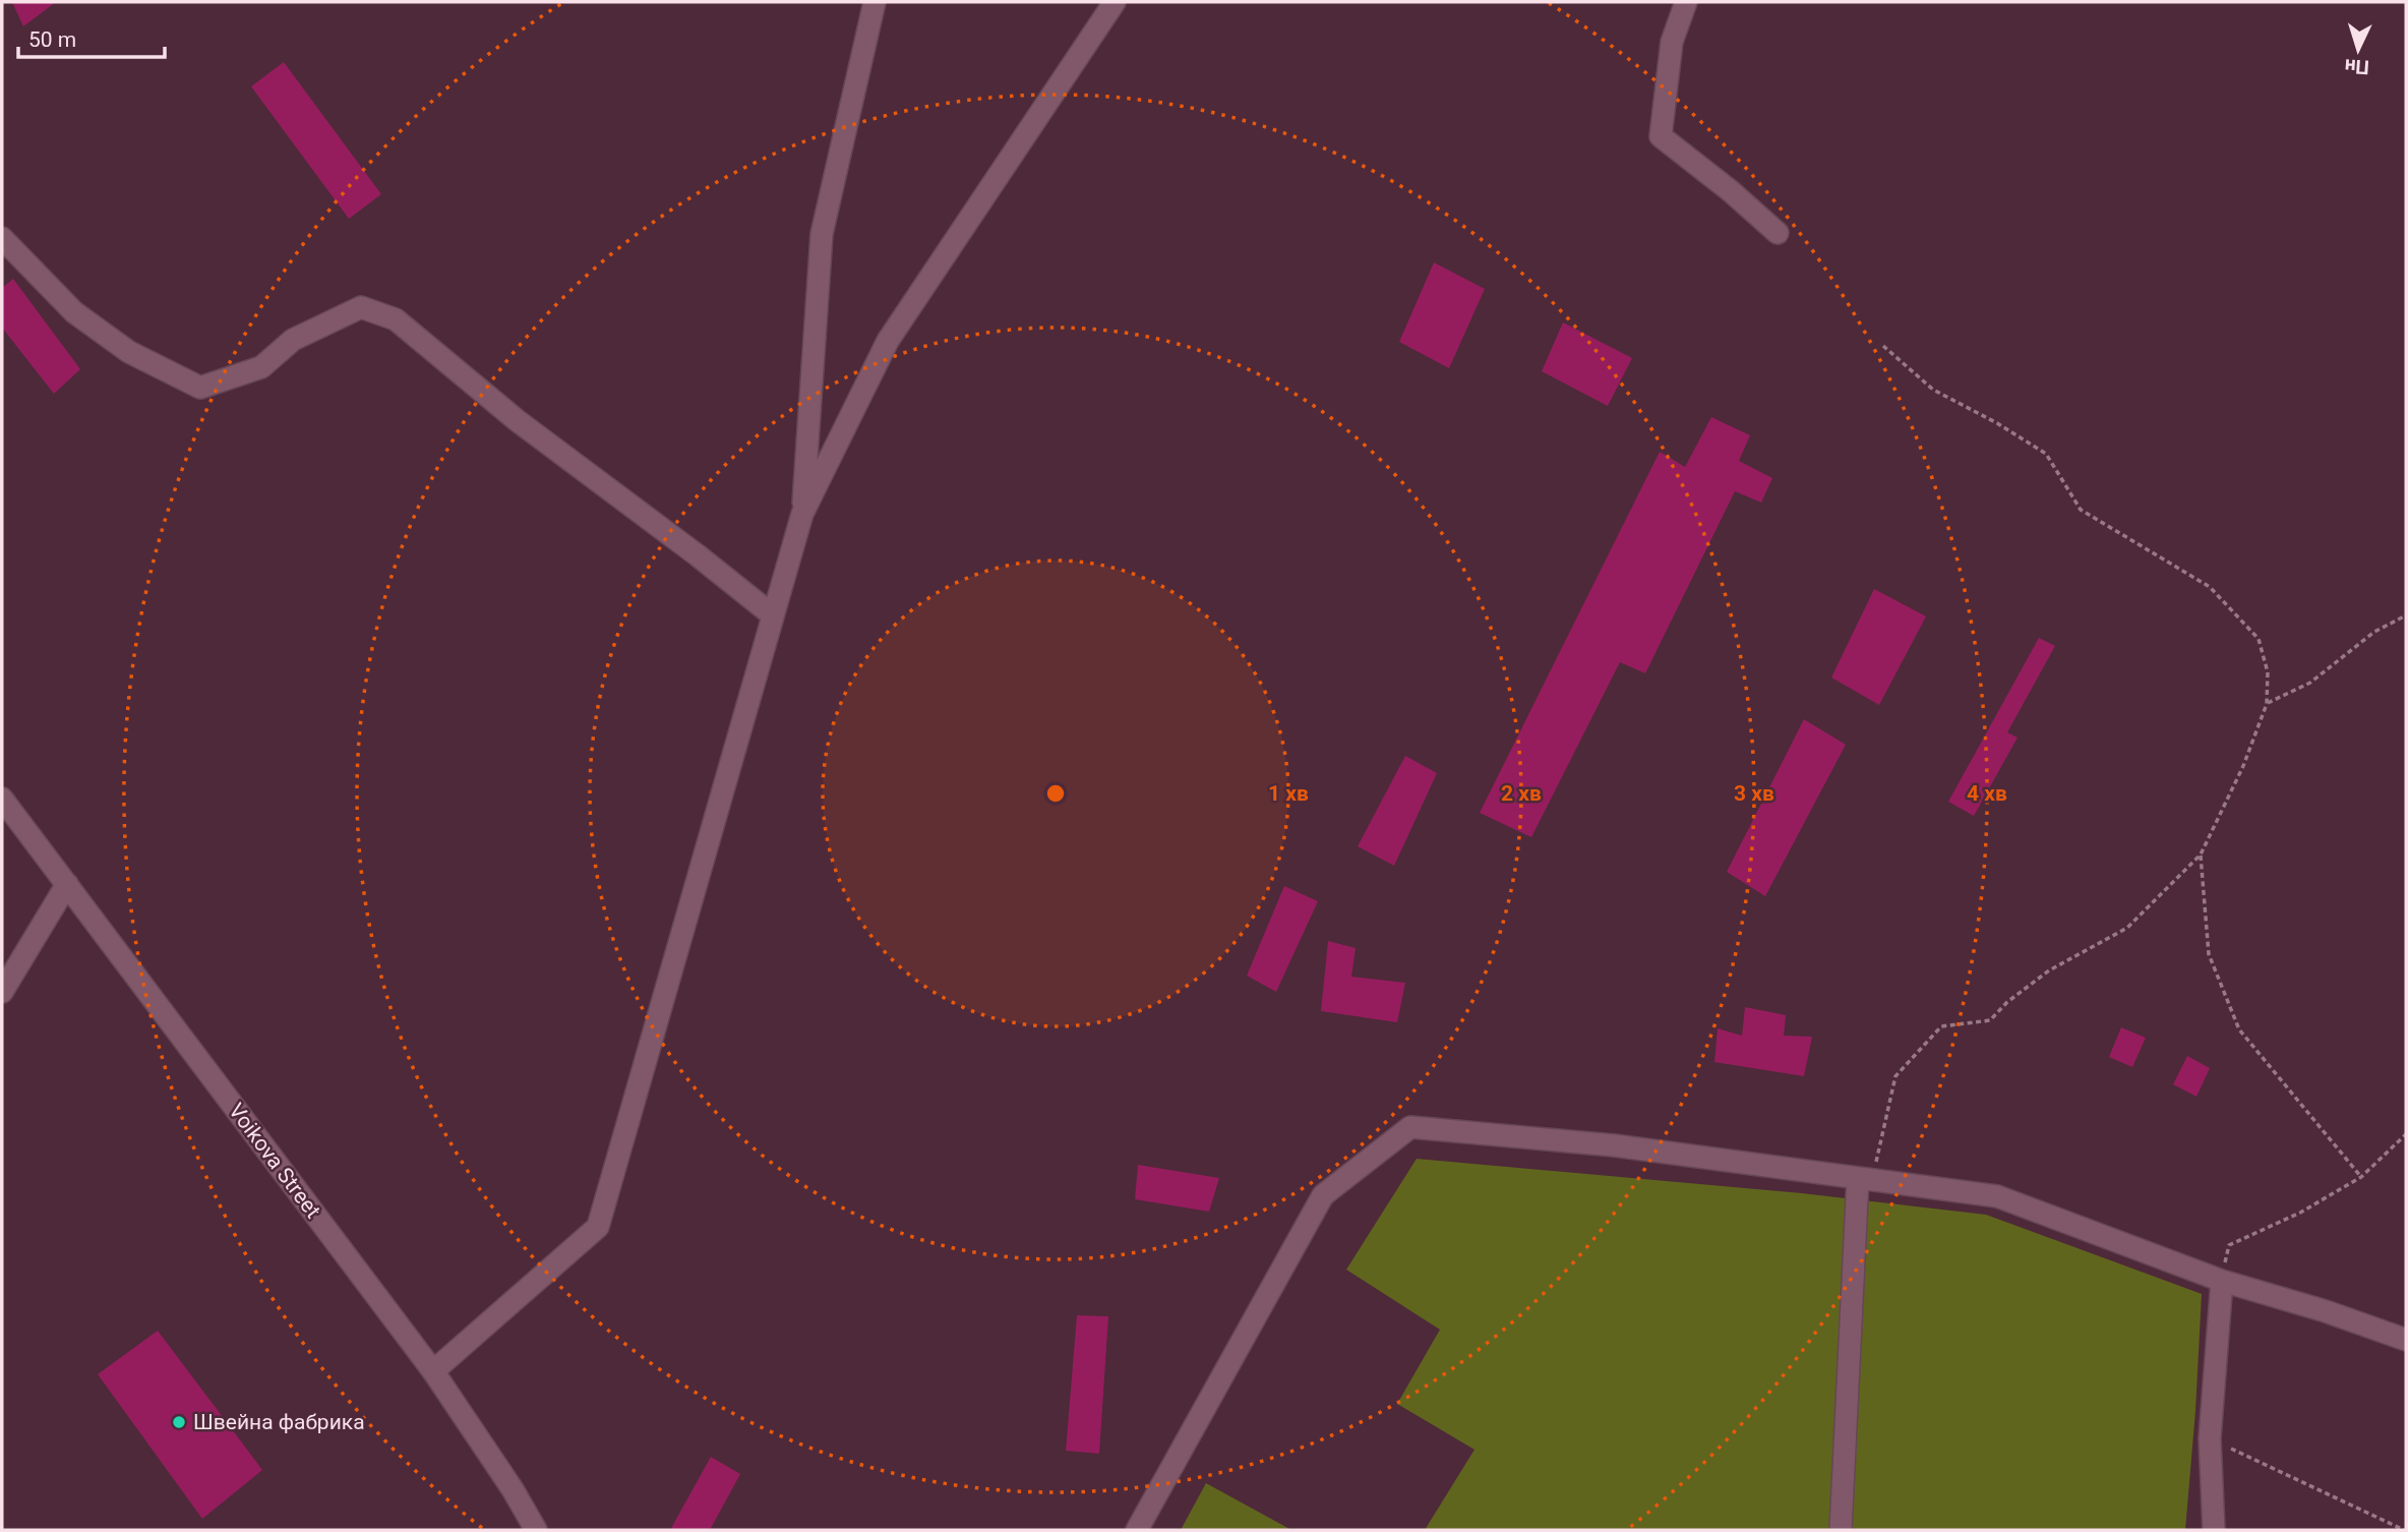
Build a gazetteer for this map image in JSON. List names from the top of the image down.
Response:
{
  "streets": {
    "street": ["Voikova Street"]
  },
  "places": ["Швейна фабрика"],
  "scale_bar": "50 m",
  "north": "bottom",
  "rings": [
    "1 хв",
    "2 хв",
    "3 хв",
    "4 хв"
  ]
}
